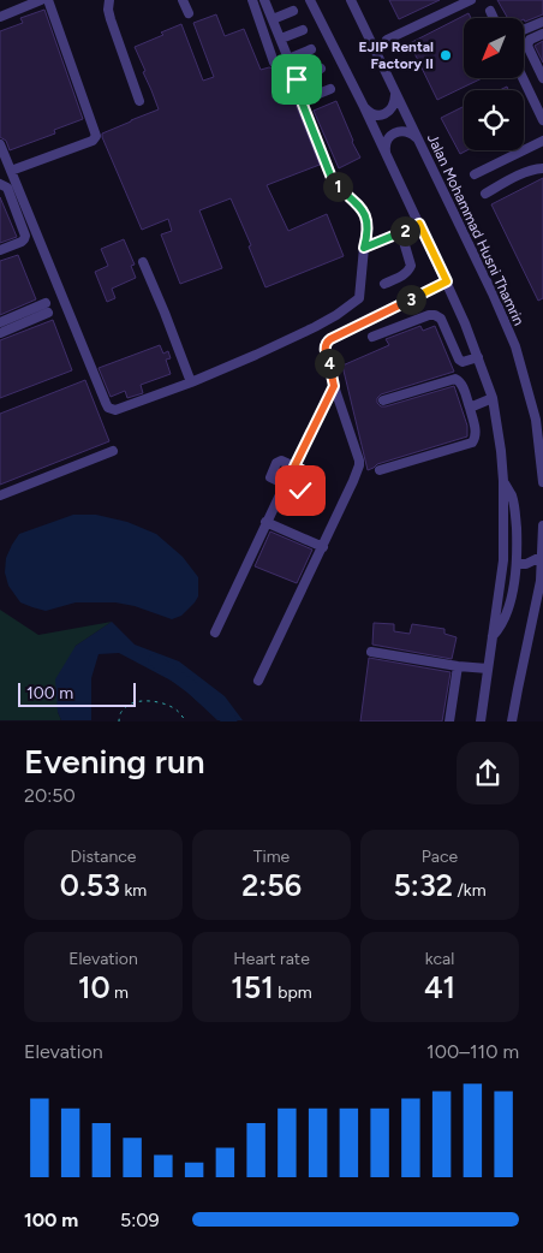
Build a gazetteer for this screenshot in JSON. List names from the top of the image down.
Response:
{
  "streets": {
    "street": ["Jalan Mohammad Husni Thamrin"]
  },
  "places": ["EJIP Rental Factory II"],
  "scale_bar": "100 m",
  "north": "bottom left",
  "page": {
    "pins": [
      "1",
      "2",
      "3",
      "4"
    ],
    "scale": "100 m",
    "heading": ["Evening run", "20:50"],
    "stats": [
      ["Distance", "0.53 km"],
      ["Time", "2:56"],
      ["Pace", "5:32 /km"],
      ["Elevation", "10 m"],
      ["Heart rate", "151 bpm"],
      ["kcal", "41"]
    ],
    "chart": ["Elevation", "100–110 m"],
    "list": [
      {
        "name": "100 m",
        "note": "5:09"
      }
    ]
  }
}
